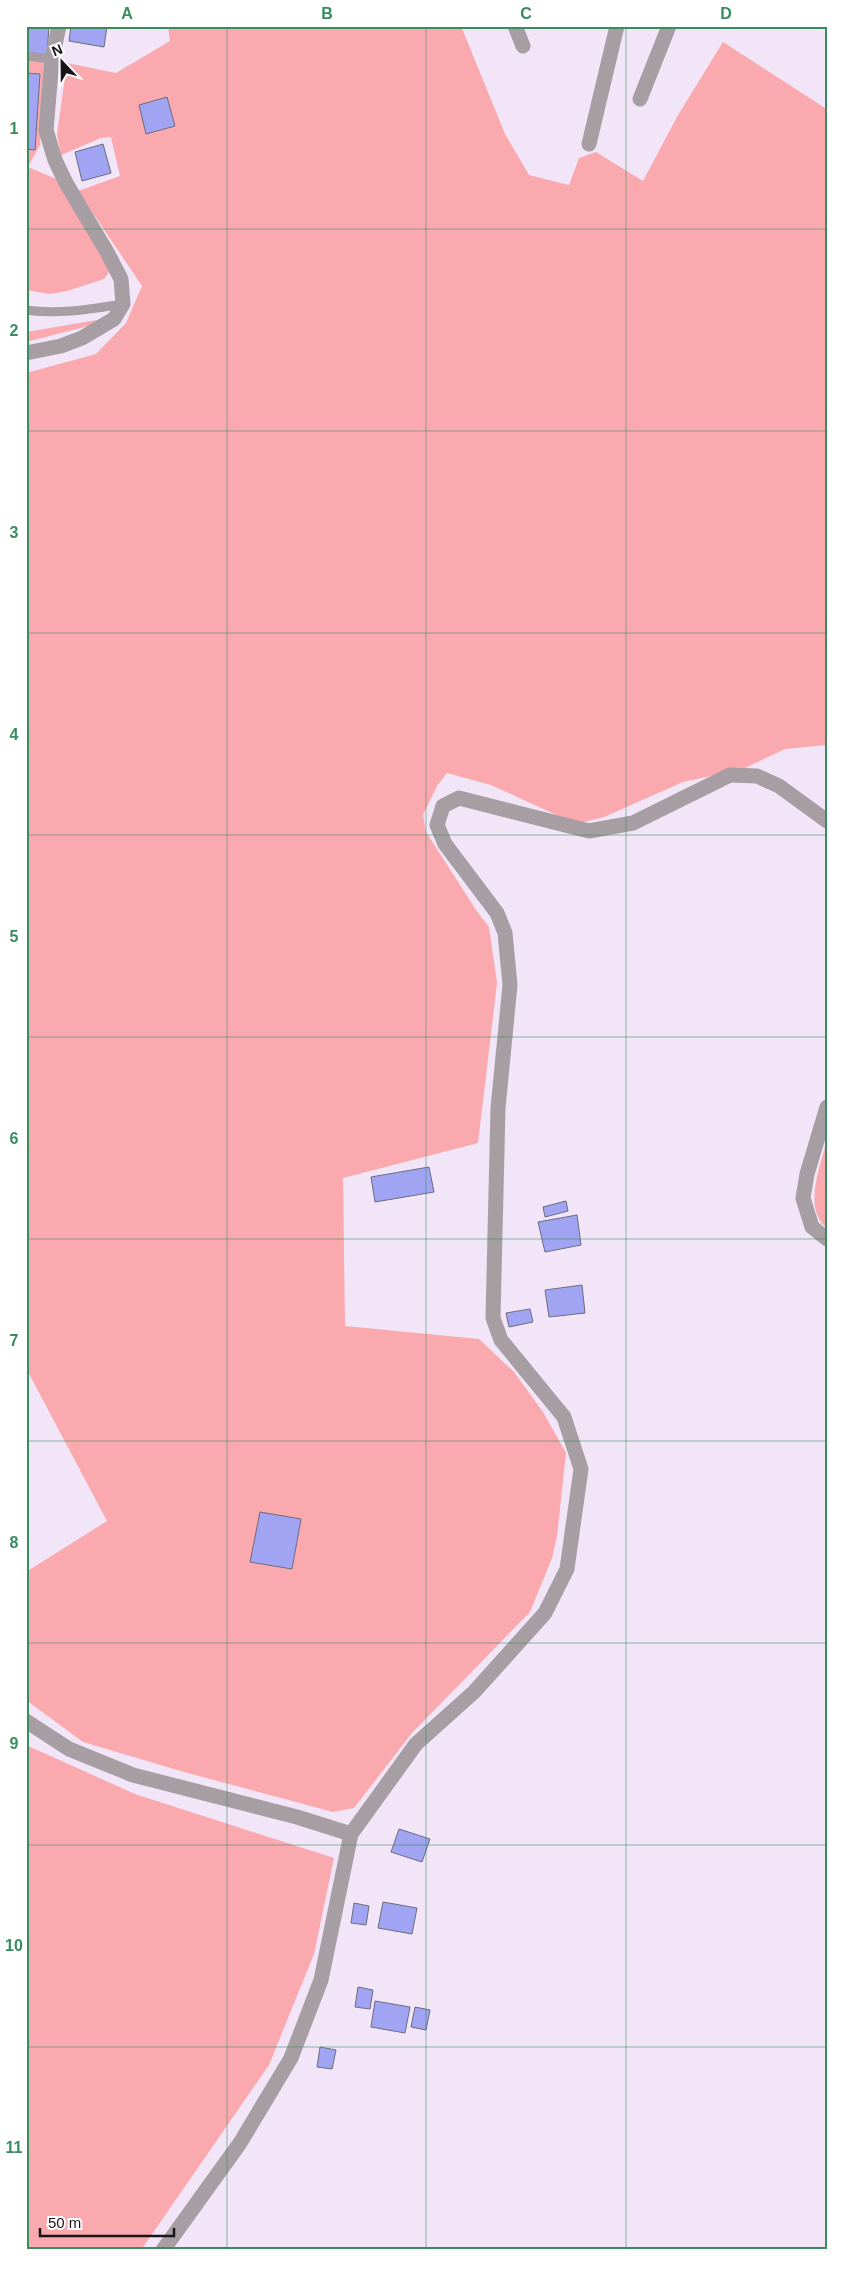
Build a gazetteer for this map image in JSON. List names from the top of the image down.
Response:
{
  "scale_bar": "50 m",
  "north": "top",
  "grid": {
    "columns": [
      "A",
      "B",
      "C",
      "D"
    ],
    "rows": [
      "1",
      "2",
      "3",
      "4",
      "5",
      "6",
      "7",
      "8",
      "9",
      "10",
      "11"
    ]
  }
}
